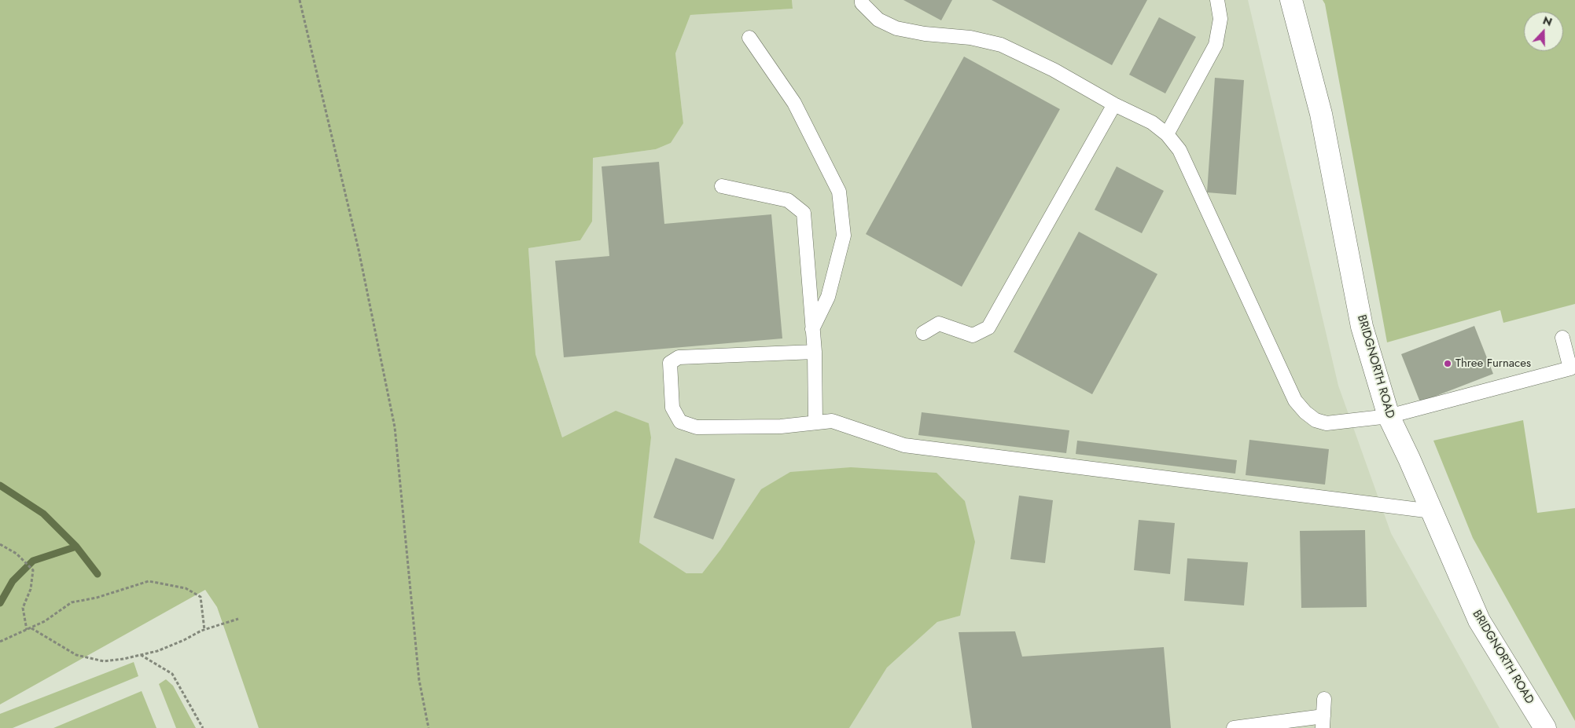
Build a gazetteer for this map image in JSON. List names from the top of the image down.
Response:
{
  "streets": {
    "street": ["BRIDGNORTH ROAD"]
  },
  "places": ["Three Furnaces"],
  "north": "top"
}
